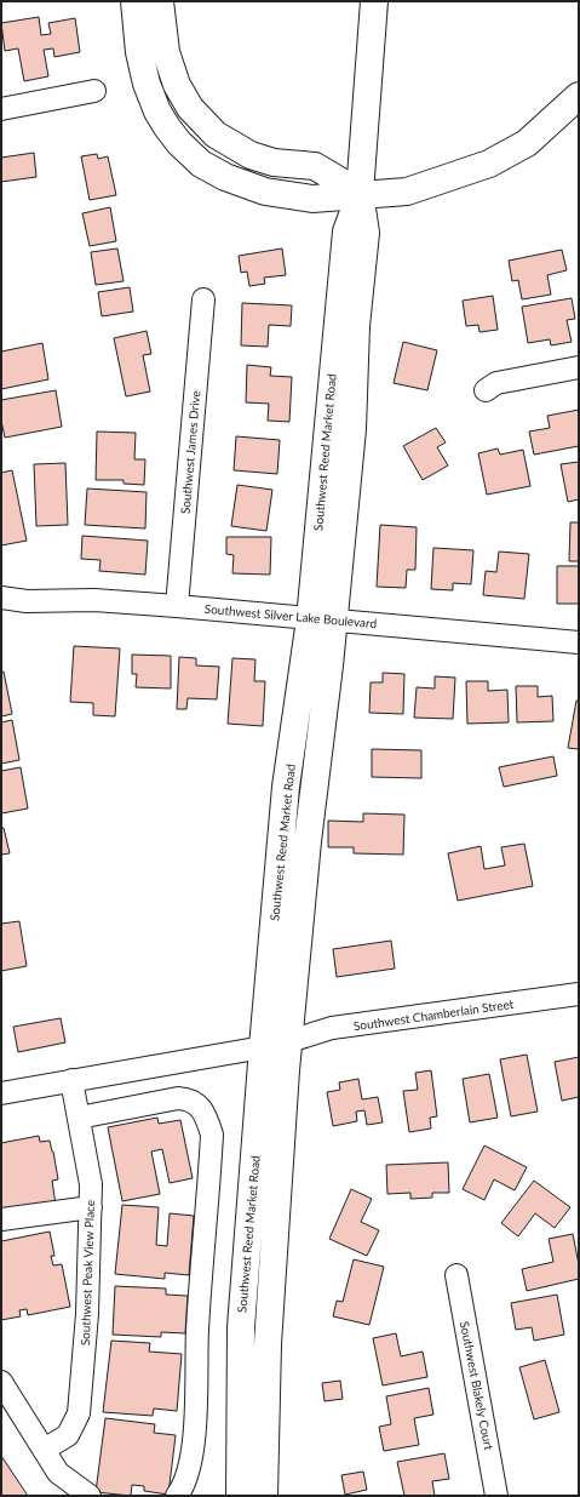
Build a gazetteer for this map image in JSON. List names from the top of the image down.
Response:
{
  "streets": {
    "main road": ["Southwest Reed Market Road"],
    "street": [
      "Southwest James Drive",
      "Southwest Silver Lake Boulevard",
      "Southwest Chamberlain Street",
      "Southwest Peak View Place",
      "Southwest Blakely Court"
    ]
  },
  "crossings": [
    ["Southwest James Drive", "Southwest Silver Lake Boulevard"],
    ["Southwest Reed Market Road", "Southwest Silver Lake Boulevard"],
    ["Southwest Reed Market Road", "Southwest Chamberlain Street"]
  ]
}
